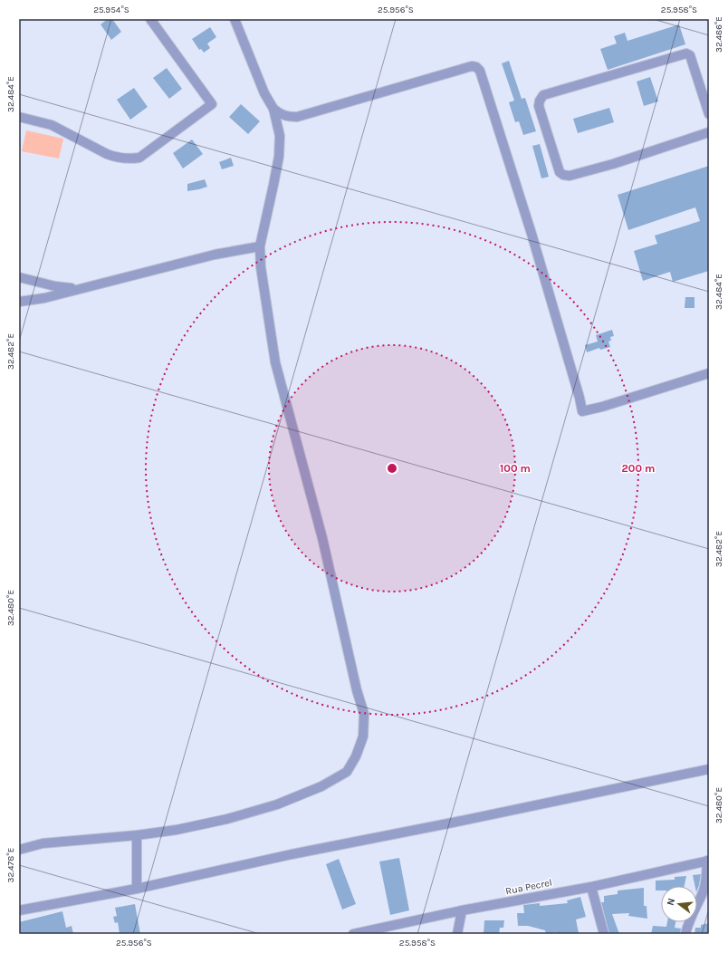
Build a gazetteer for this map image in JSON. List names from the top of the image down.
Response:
{
  "streets": {
    "street": ["Rua Pecrel"]
  },
  "north": "left",
  "coordinates": [
    "25.954°S",
    "25.956°S",
    "25.958°S",
    "32.486°E",
    "32.484°E",
    "32.482°E",
    "32.480°E",
    "32.478°E"
  ],
  "rings": ["100 m", "200 m"]
}
